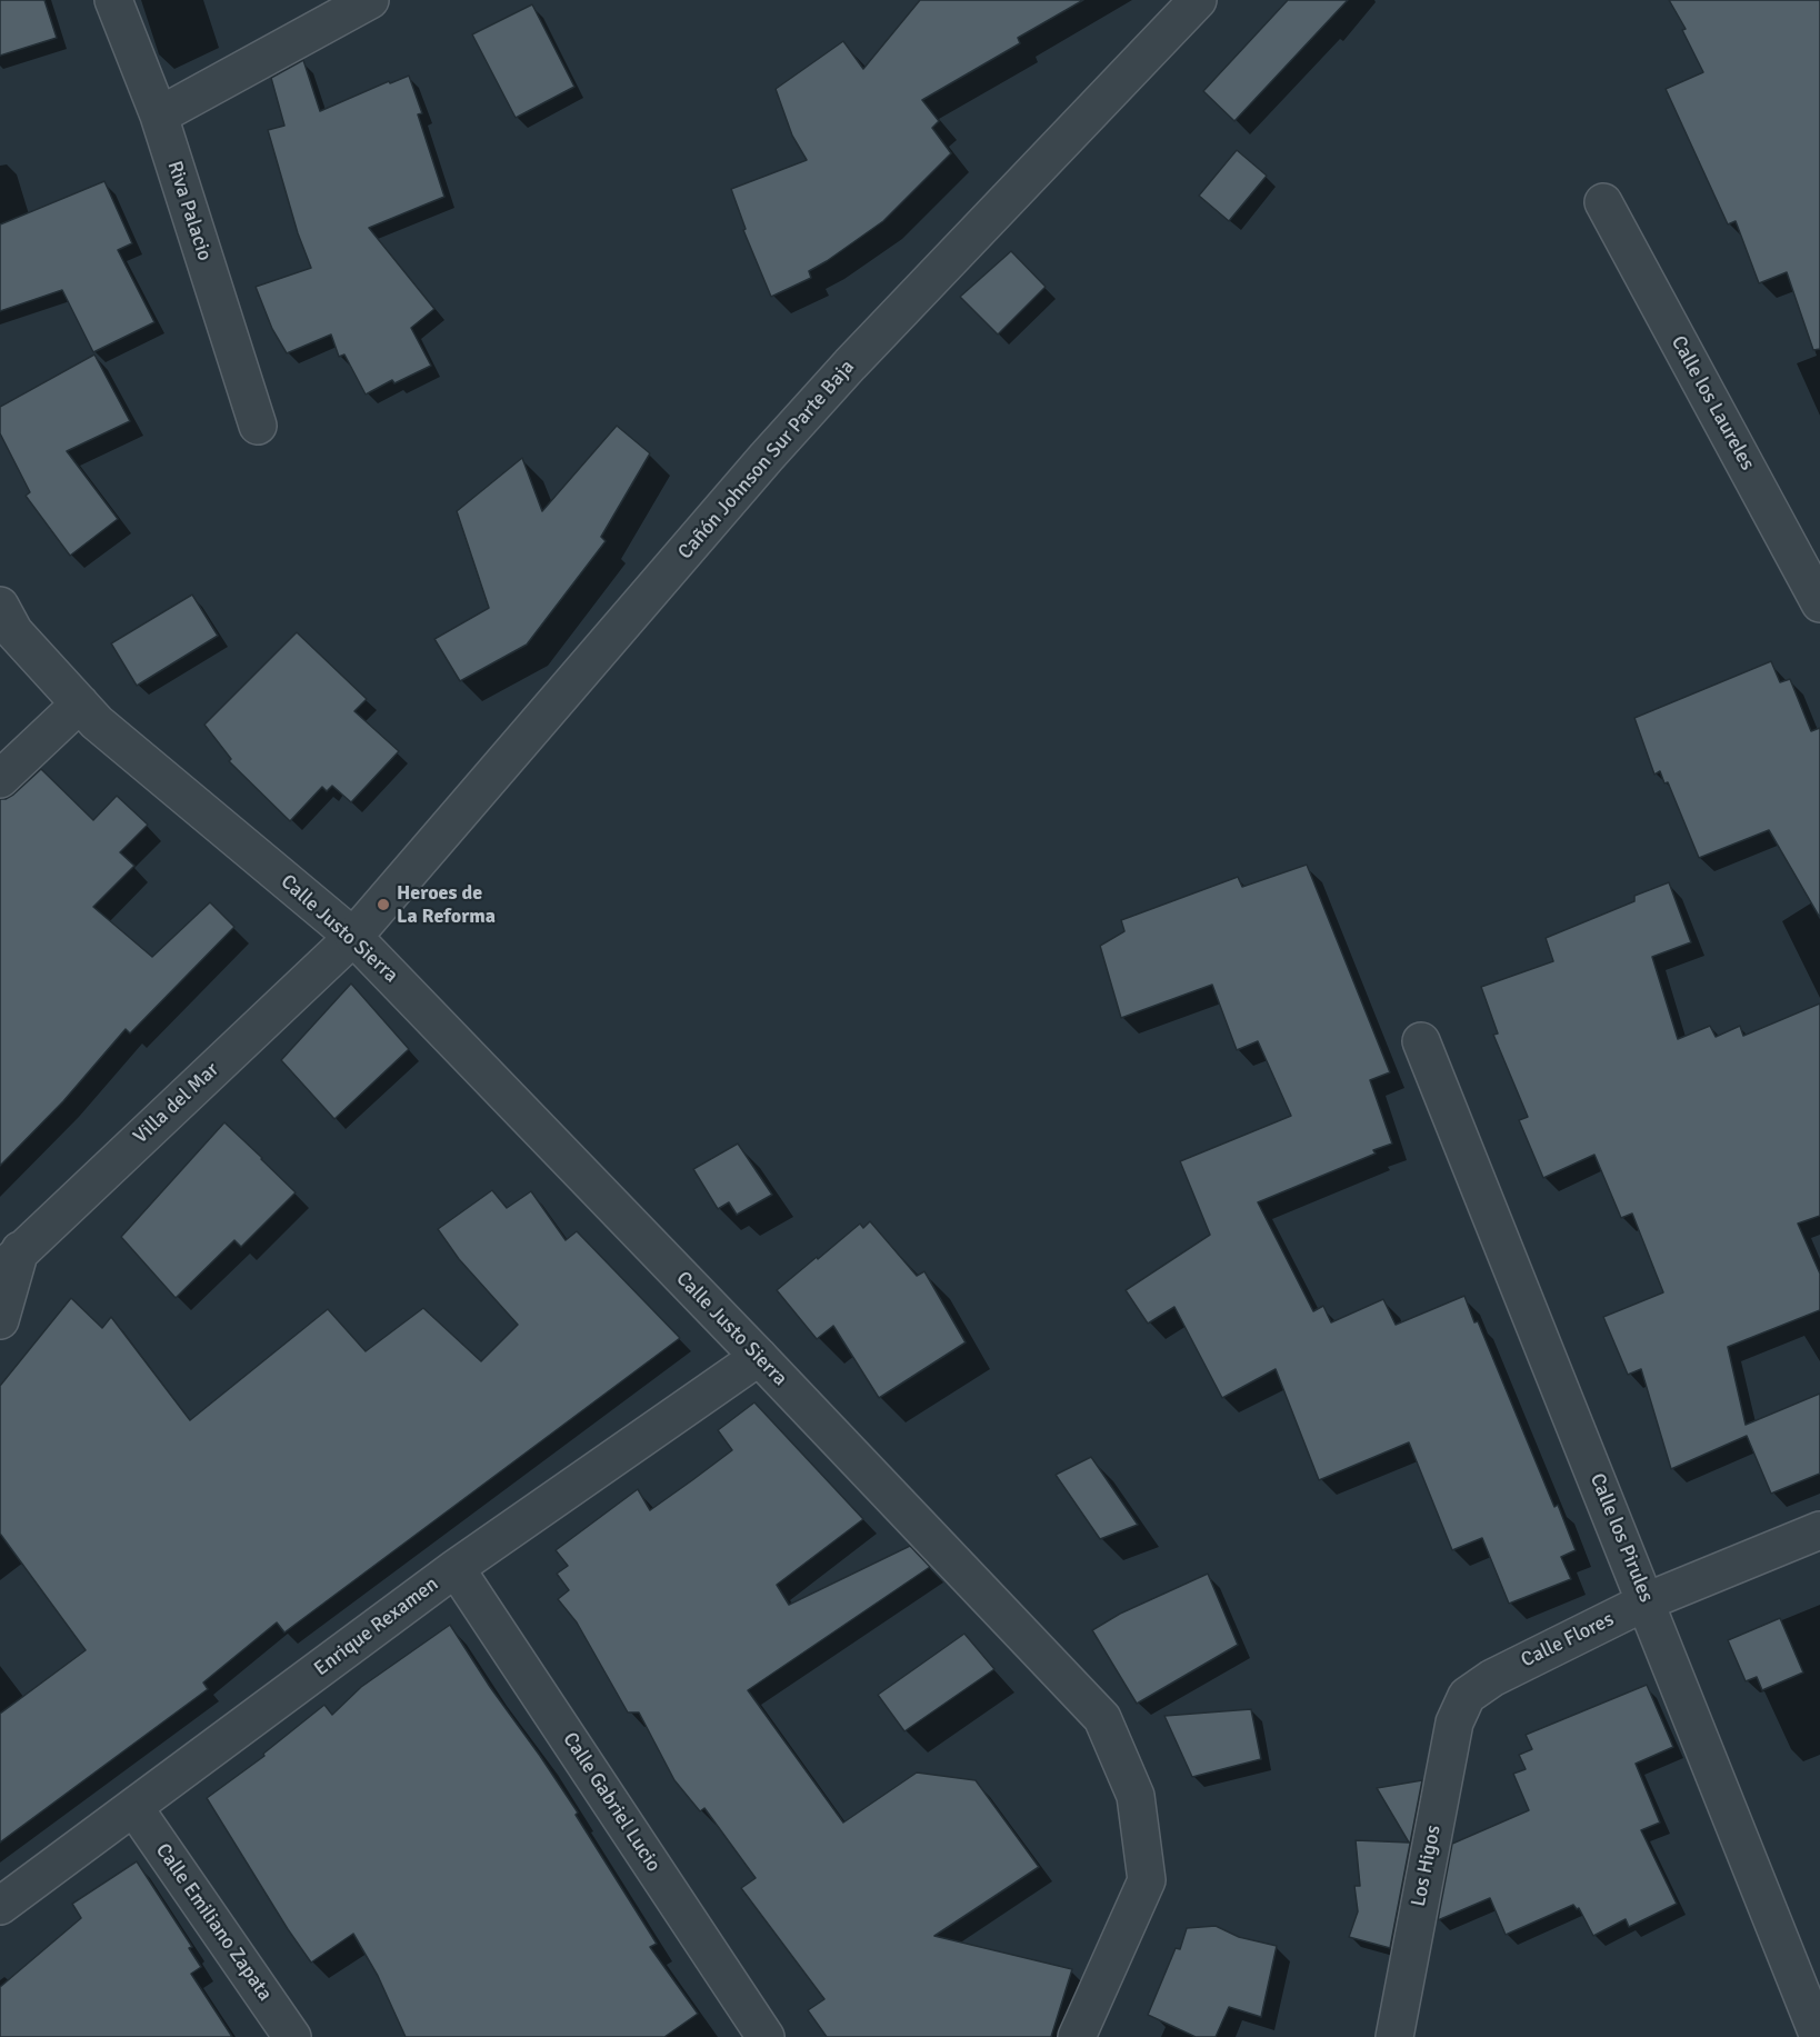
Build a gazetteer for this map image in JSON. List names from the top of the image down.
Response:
{
  "streets": {
    "street": [
      "Riva Palacio",
      "Calle los Laureles",
      "Cañón Johnson Sur Parte Baja",
      "Calle Justo Sierra",
      "Villa del Mar",
      "Calle los Pirules",
      "Enrique Rexamen",
      "Calle Flores",
      "Calle Gabriel Lucio",
      "Los Higos",
      "Calle Emiliano Zapata"
    ]
  },
  "crossings": [
    ["Cañón Johnson Sur Parte Baja", "Calle Justo Sierra"],
    ["Cañón Johnson Sur Parte Baja", "Villa del Mar"],
    ["Calle Justo Sierra", "Villa del Mar"],
    ["Calle Justo Sierra", "Enrique Rexamen"],
    ["Calle los Pirules", "Calle Flores"],
    ["Enrique Rexamen", "Calle Gabriel Lucio"],
    ["Enrique Rexamen", "Calle Emiliano Zapata"],
    ["Calle Flores", "Los Higos"]
  ],
  "places": ["Heroes de La Reforma"]
}
